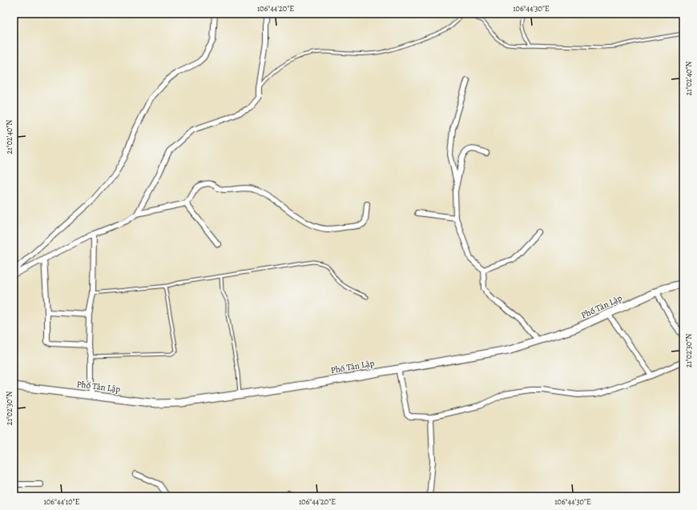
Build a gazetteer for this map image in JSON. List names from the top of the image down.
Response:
{
  "streets": {
    "main road": ["Phố Tân Lập"]
  },
  "coordinates": [
    "106°44'20\"E",
    "106°44'30\"E",
    "21°02'40\"N",
    "21°02'30\"N",
    "106°44'10\"E"
  ]
}
